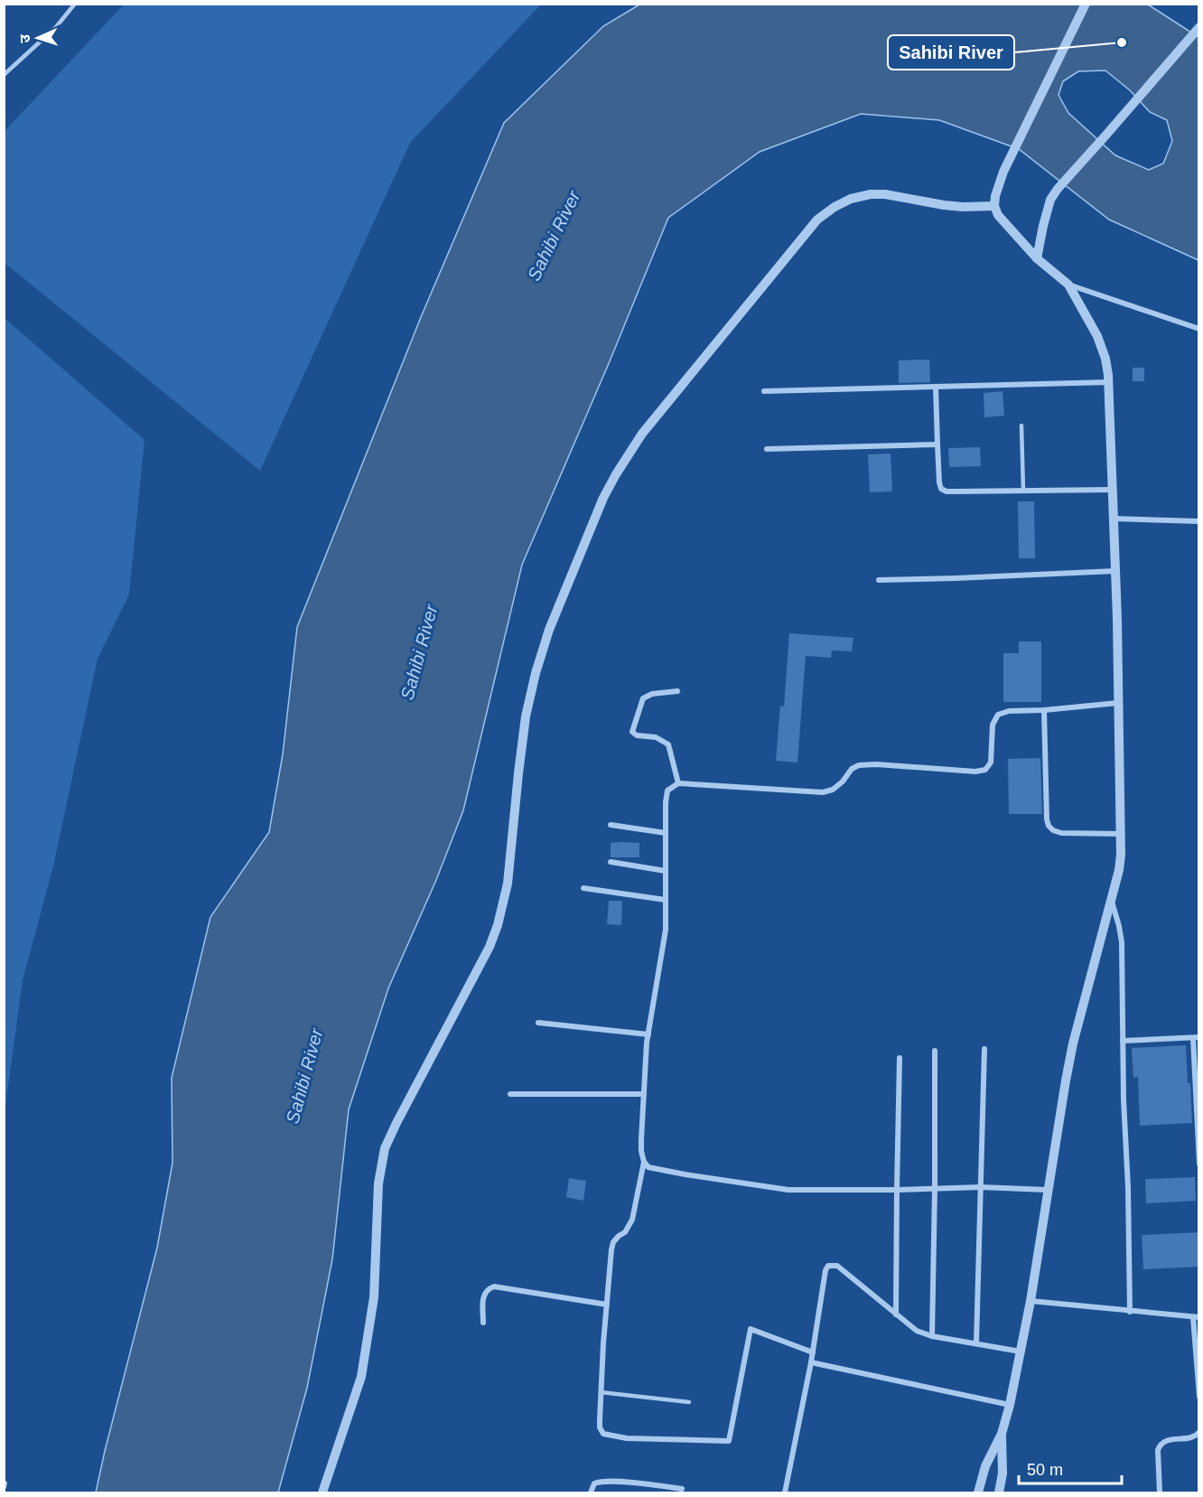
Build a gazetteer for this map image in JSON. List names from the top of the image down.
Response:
{
  "water": ["Sahibi River"],
  "places": ["Sahibi River"],
  "scale_bar": "50 m",
  "north": "left"
}
